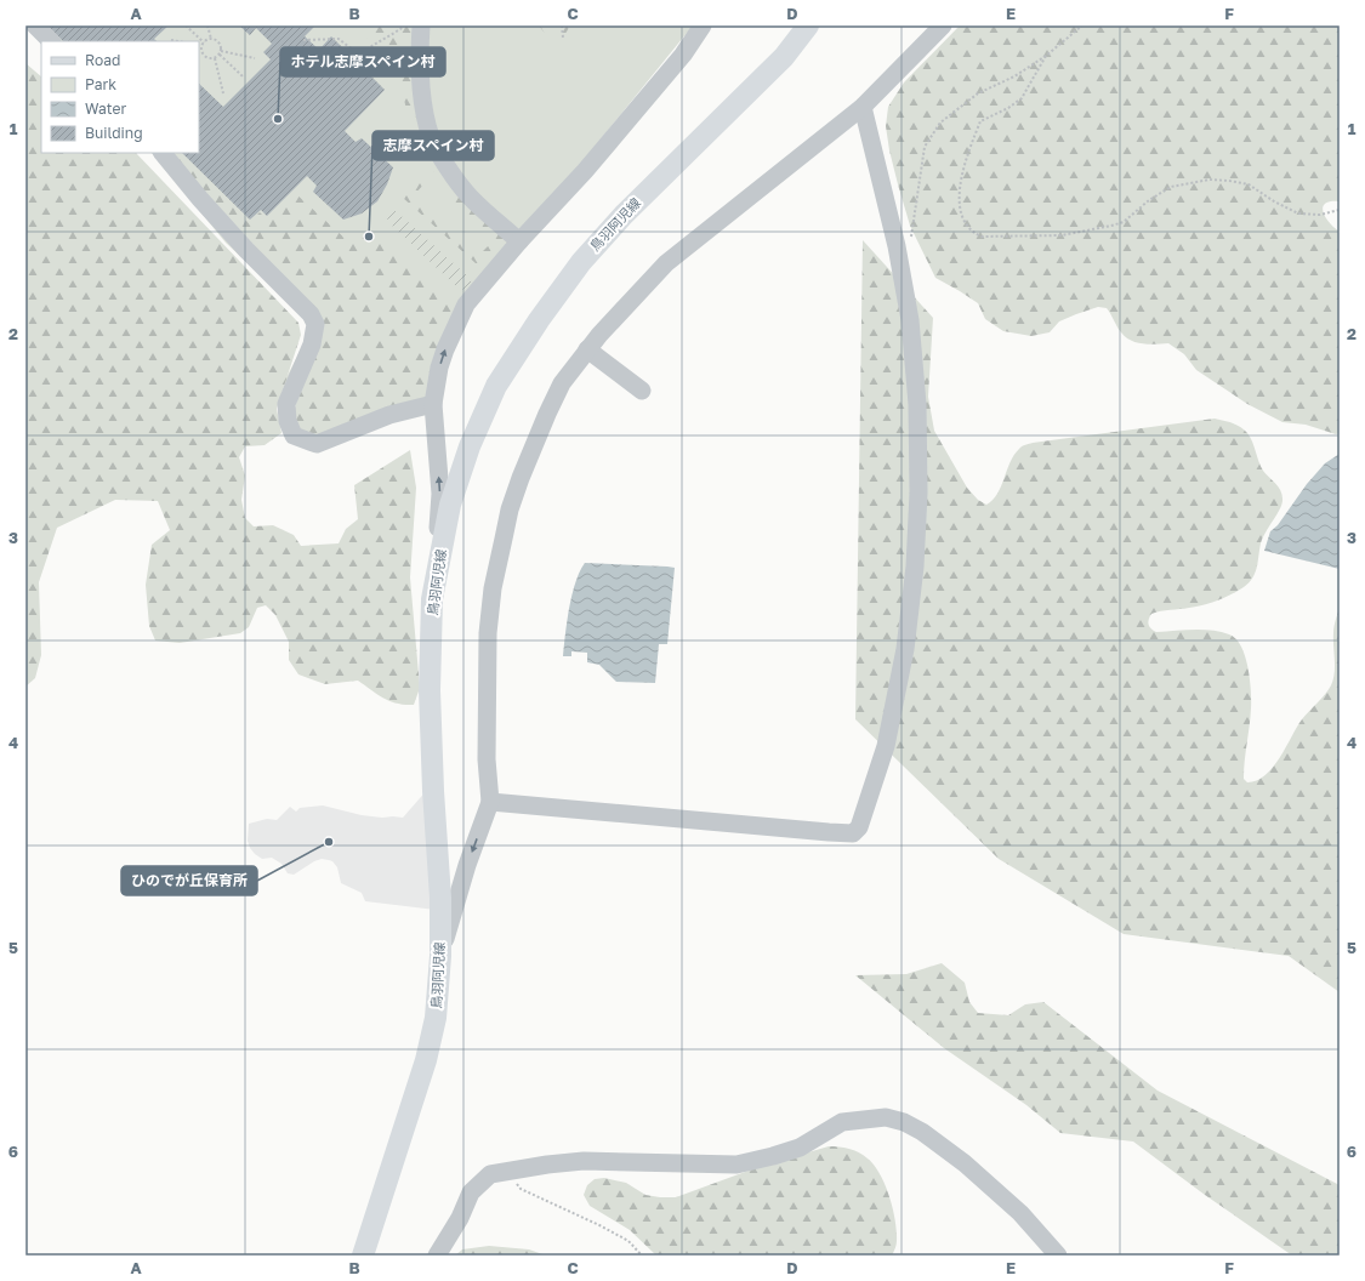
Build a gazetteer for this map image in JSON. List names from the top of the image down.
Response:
{
  "streets": {
    "main road": ["鳥羽阿児線"]
  },
  "places": ["ホテル志摩スペイン村", "志摩スペイン村", "ひのでが丘保育所"],
  "legend": [
    "Road",
    "Park",
    "Water",
    "Building"
  ],
  "grid": {
    "columns": [
      "A",
      "B",
      "C",
      "D",
      "E",
      "F"
    ],
    "rows": [
      "1",
      "2",
      "3",
      "4",
      "5",
      "6"
    ]
  }
}
